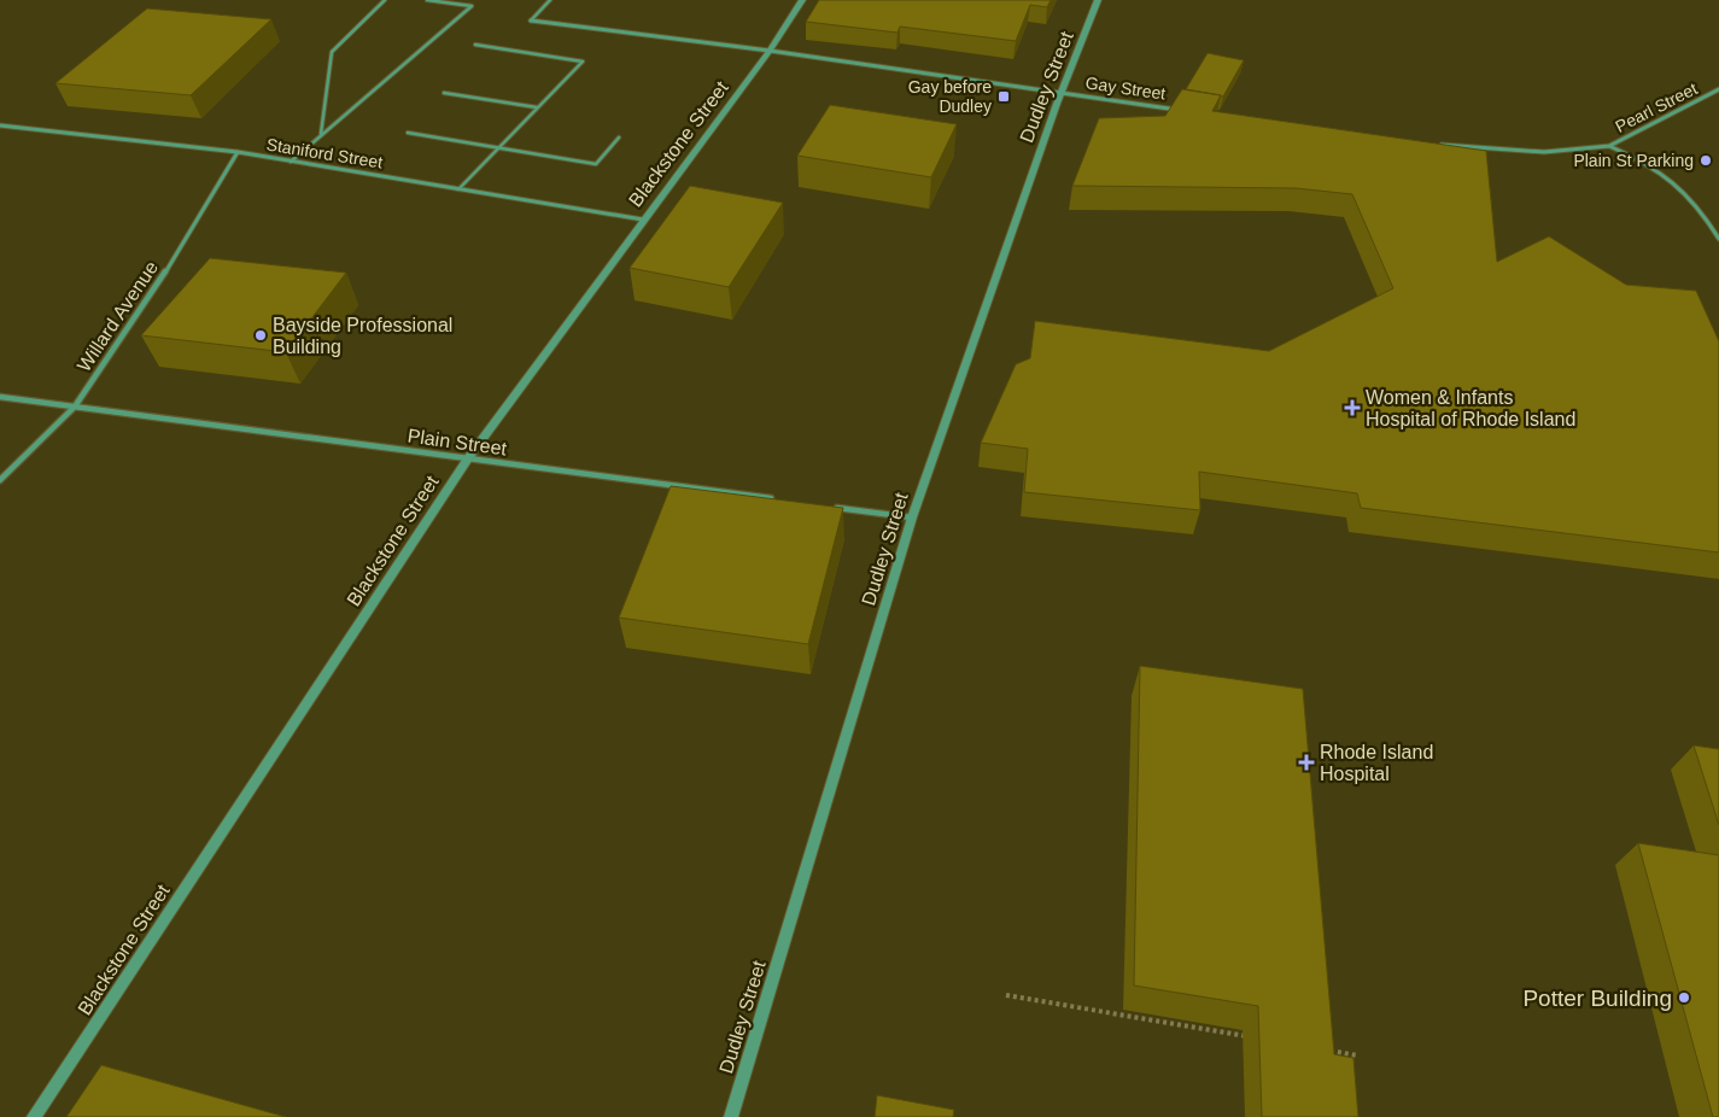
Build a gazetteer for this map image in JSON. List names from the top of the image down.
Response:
{
  "streets": {
    "street": [
      "Dudley Street",
      "Gay Street",
      "Pearl Street",
      "Blackstone Street",
      "Staniford Street",
      "Willard Avenue",
      "Plain Street"
    ]
  },
  "crossings": [
    ["Dudley Street", "Gay Street"],
    ["Gay Street", "Blackstone Street"],
    ["Blackstone Street", "Staniford Street"],
    ["Blackstone Street", "Plain Street"],
    ["Staniford Street", "Willard Avenue"],
    ["Willard Avenue", "Plain Street"]
  ],
  "places": {
    "transit": ["Gay before Dudley"],
    "other": ["Plain St Parking", "Bayside Professional Building", "Potter Building"],
    "health": ["Women & Infants Hospital of Rhode Island", "Rhode Island Hospital"]
  }
}
